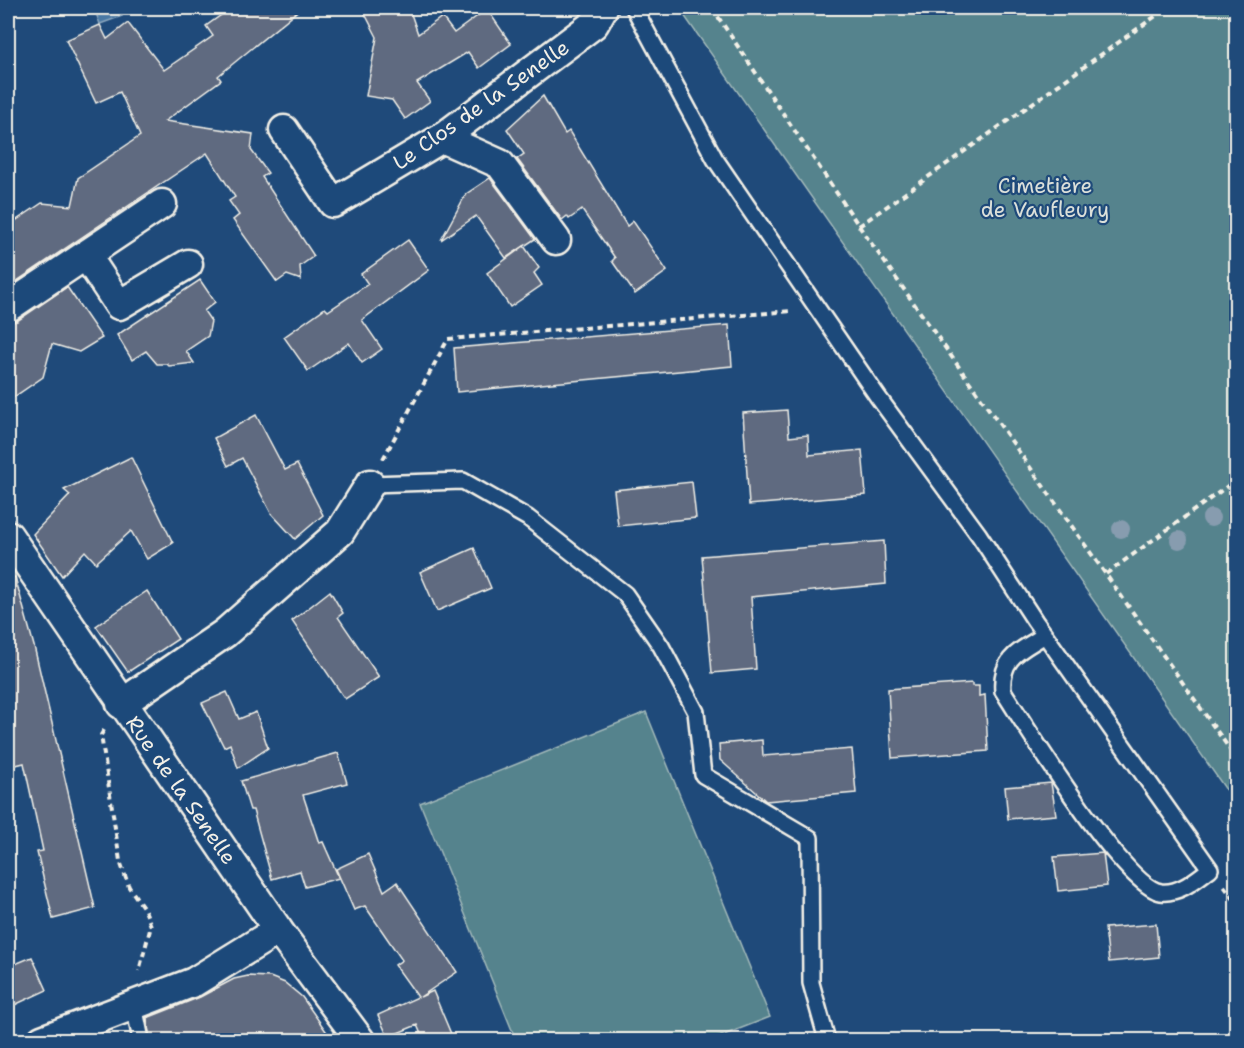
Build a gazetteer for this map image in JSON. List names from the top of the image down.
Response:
{
  "streets": {
    "street": ["Le Clos de la Senelle", "Rue de la Senelle"]
  },
  "parks": ["Cimetière de Vaufleury"]
}
